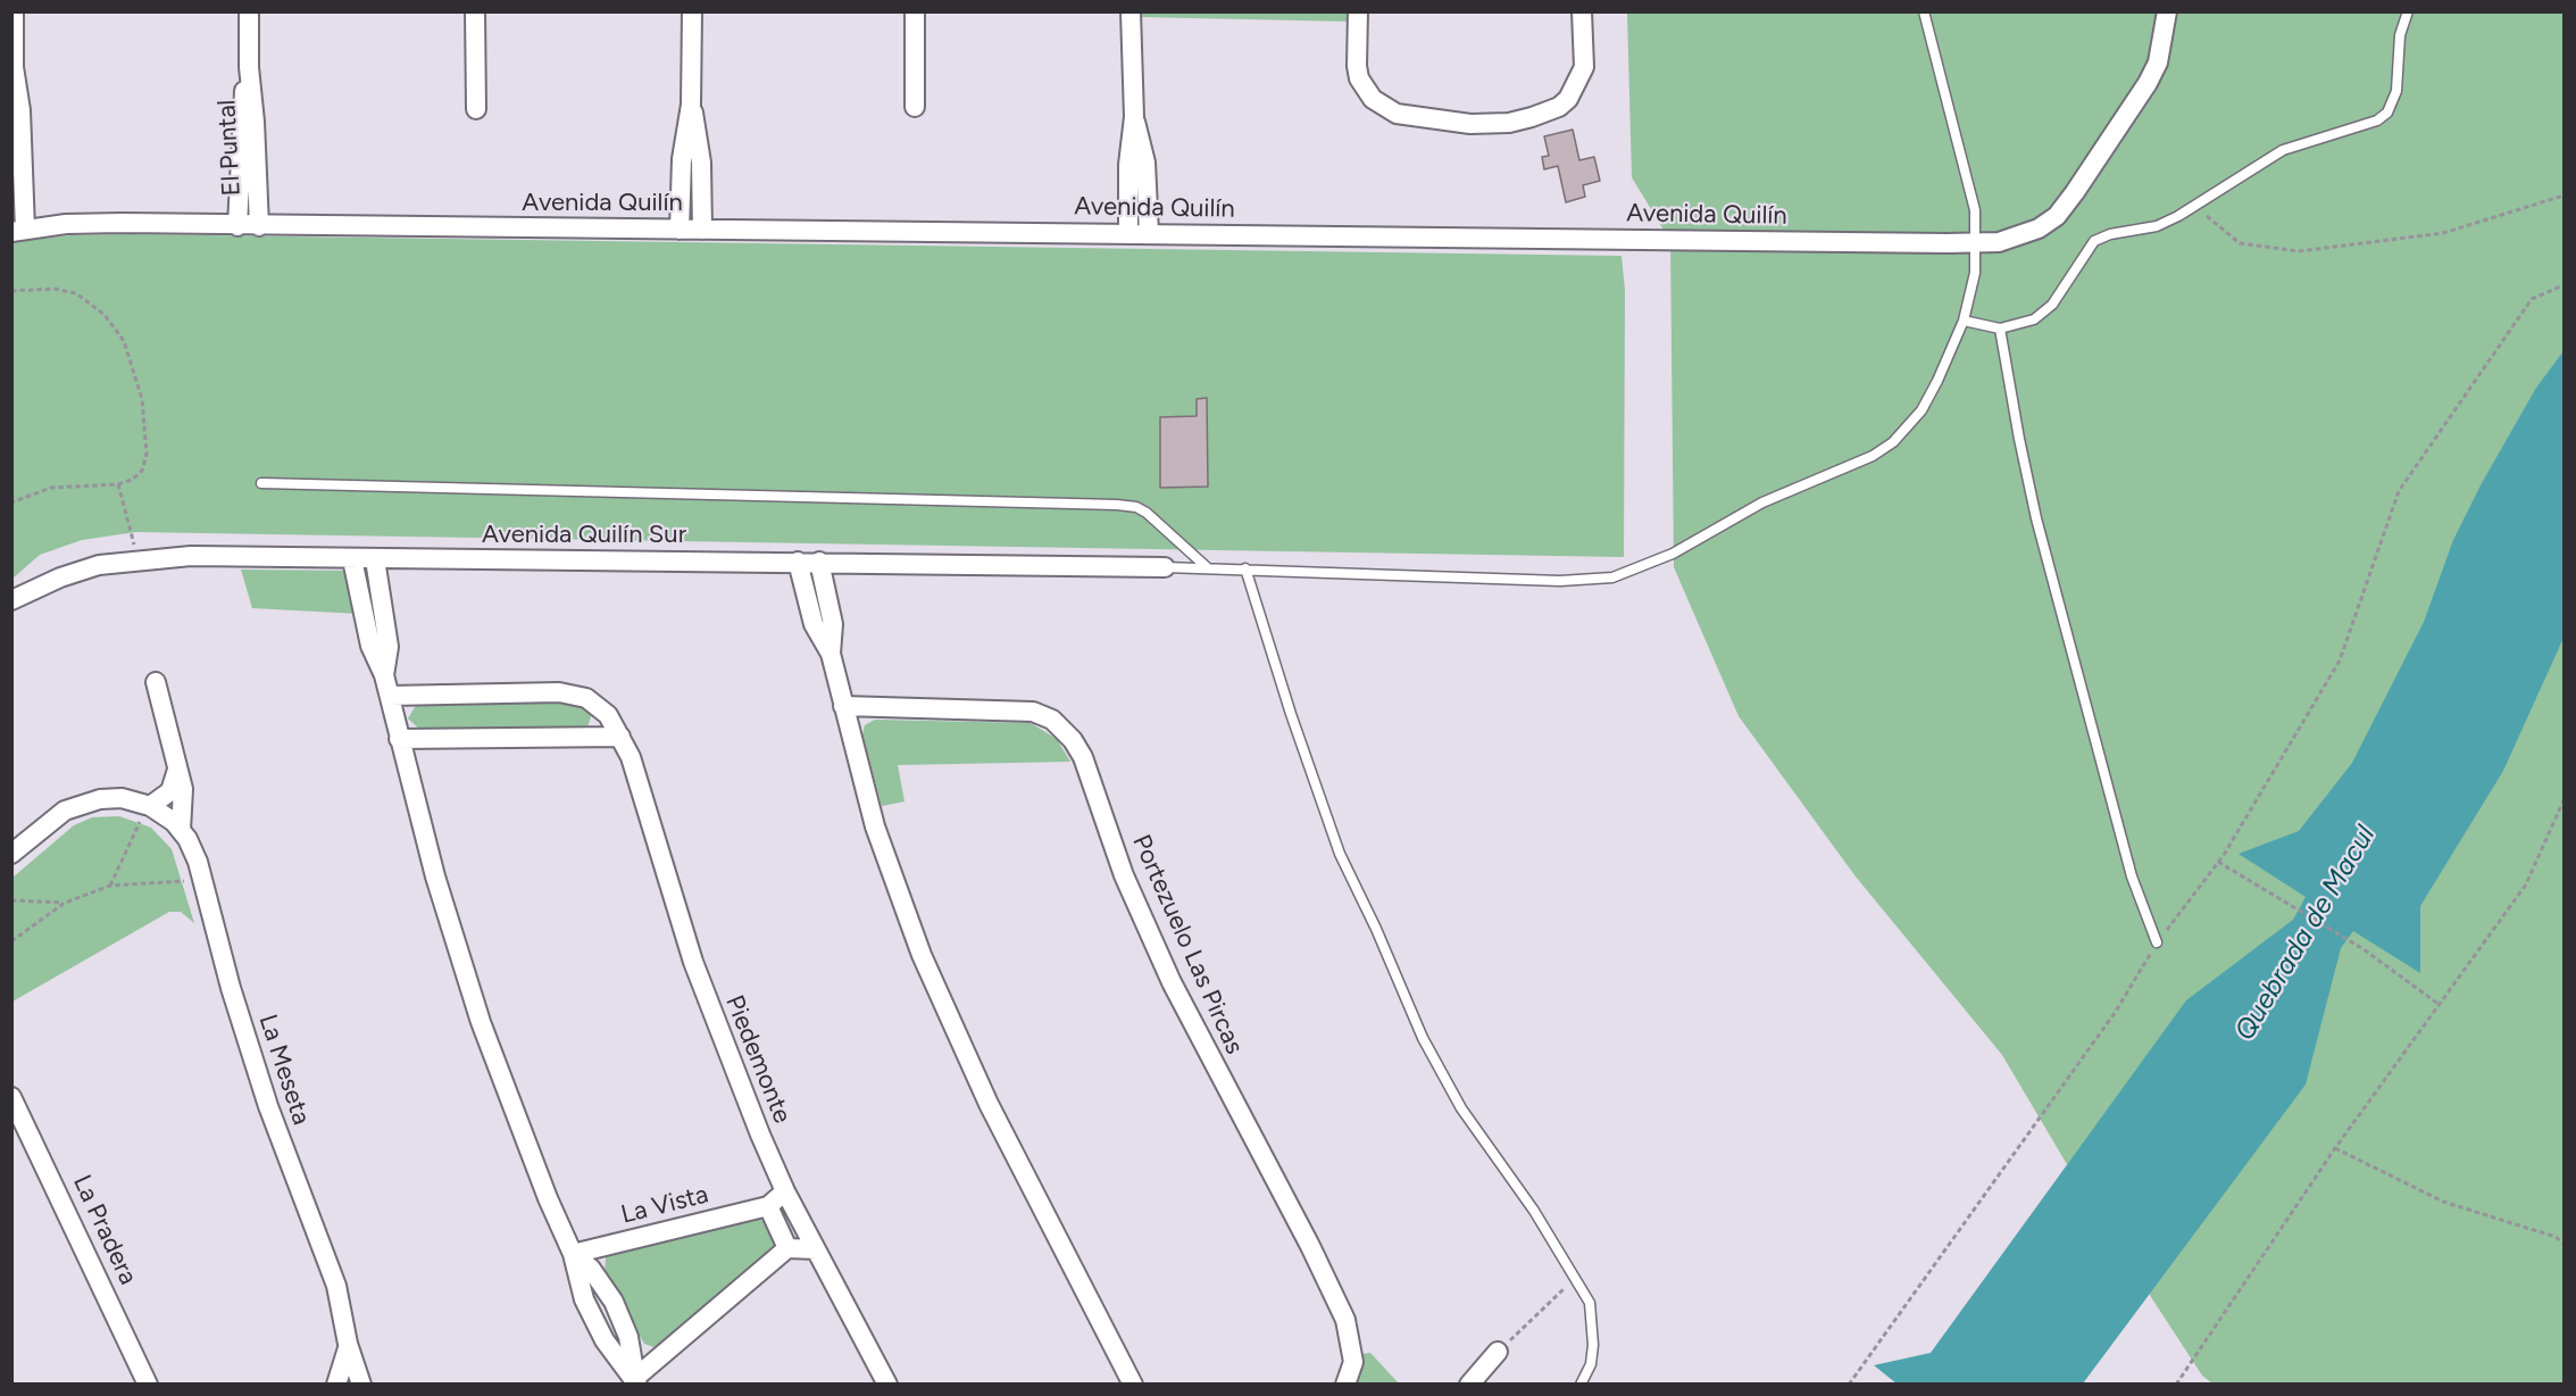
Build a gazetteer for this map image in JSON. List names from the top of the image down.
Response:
{
  "streets": {
    "street": [
      "El Puntal",
      "Avenida Quilín",
      "Avenida Quilín Sur",
      "Portezuelo Las Pircas",
      "Piedemonte",
      "La Meseta",
      "La Vista",
      "La Pradera"
    ]
  },
  "crossings": [
    ["El Puntal", "Avenida Quilín"],
    ["Piedemonte", "La Vista"]
  ],
  "water": ["Quebrada de Macul"]
}
